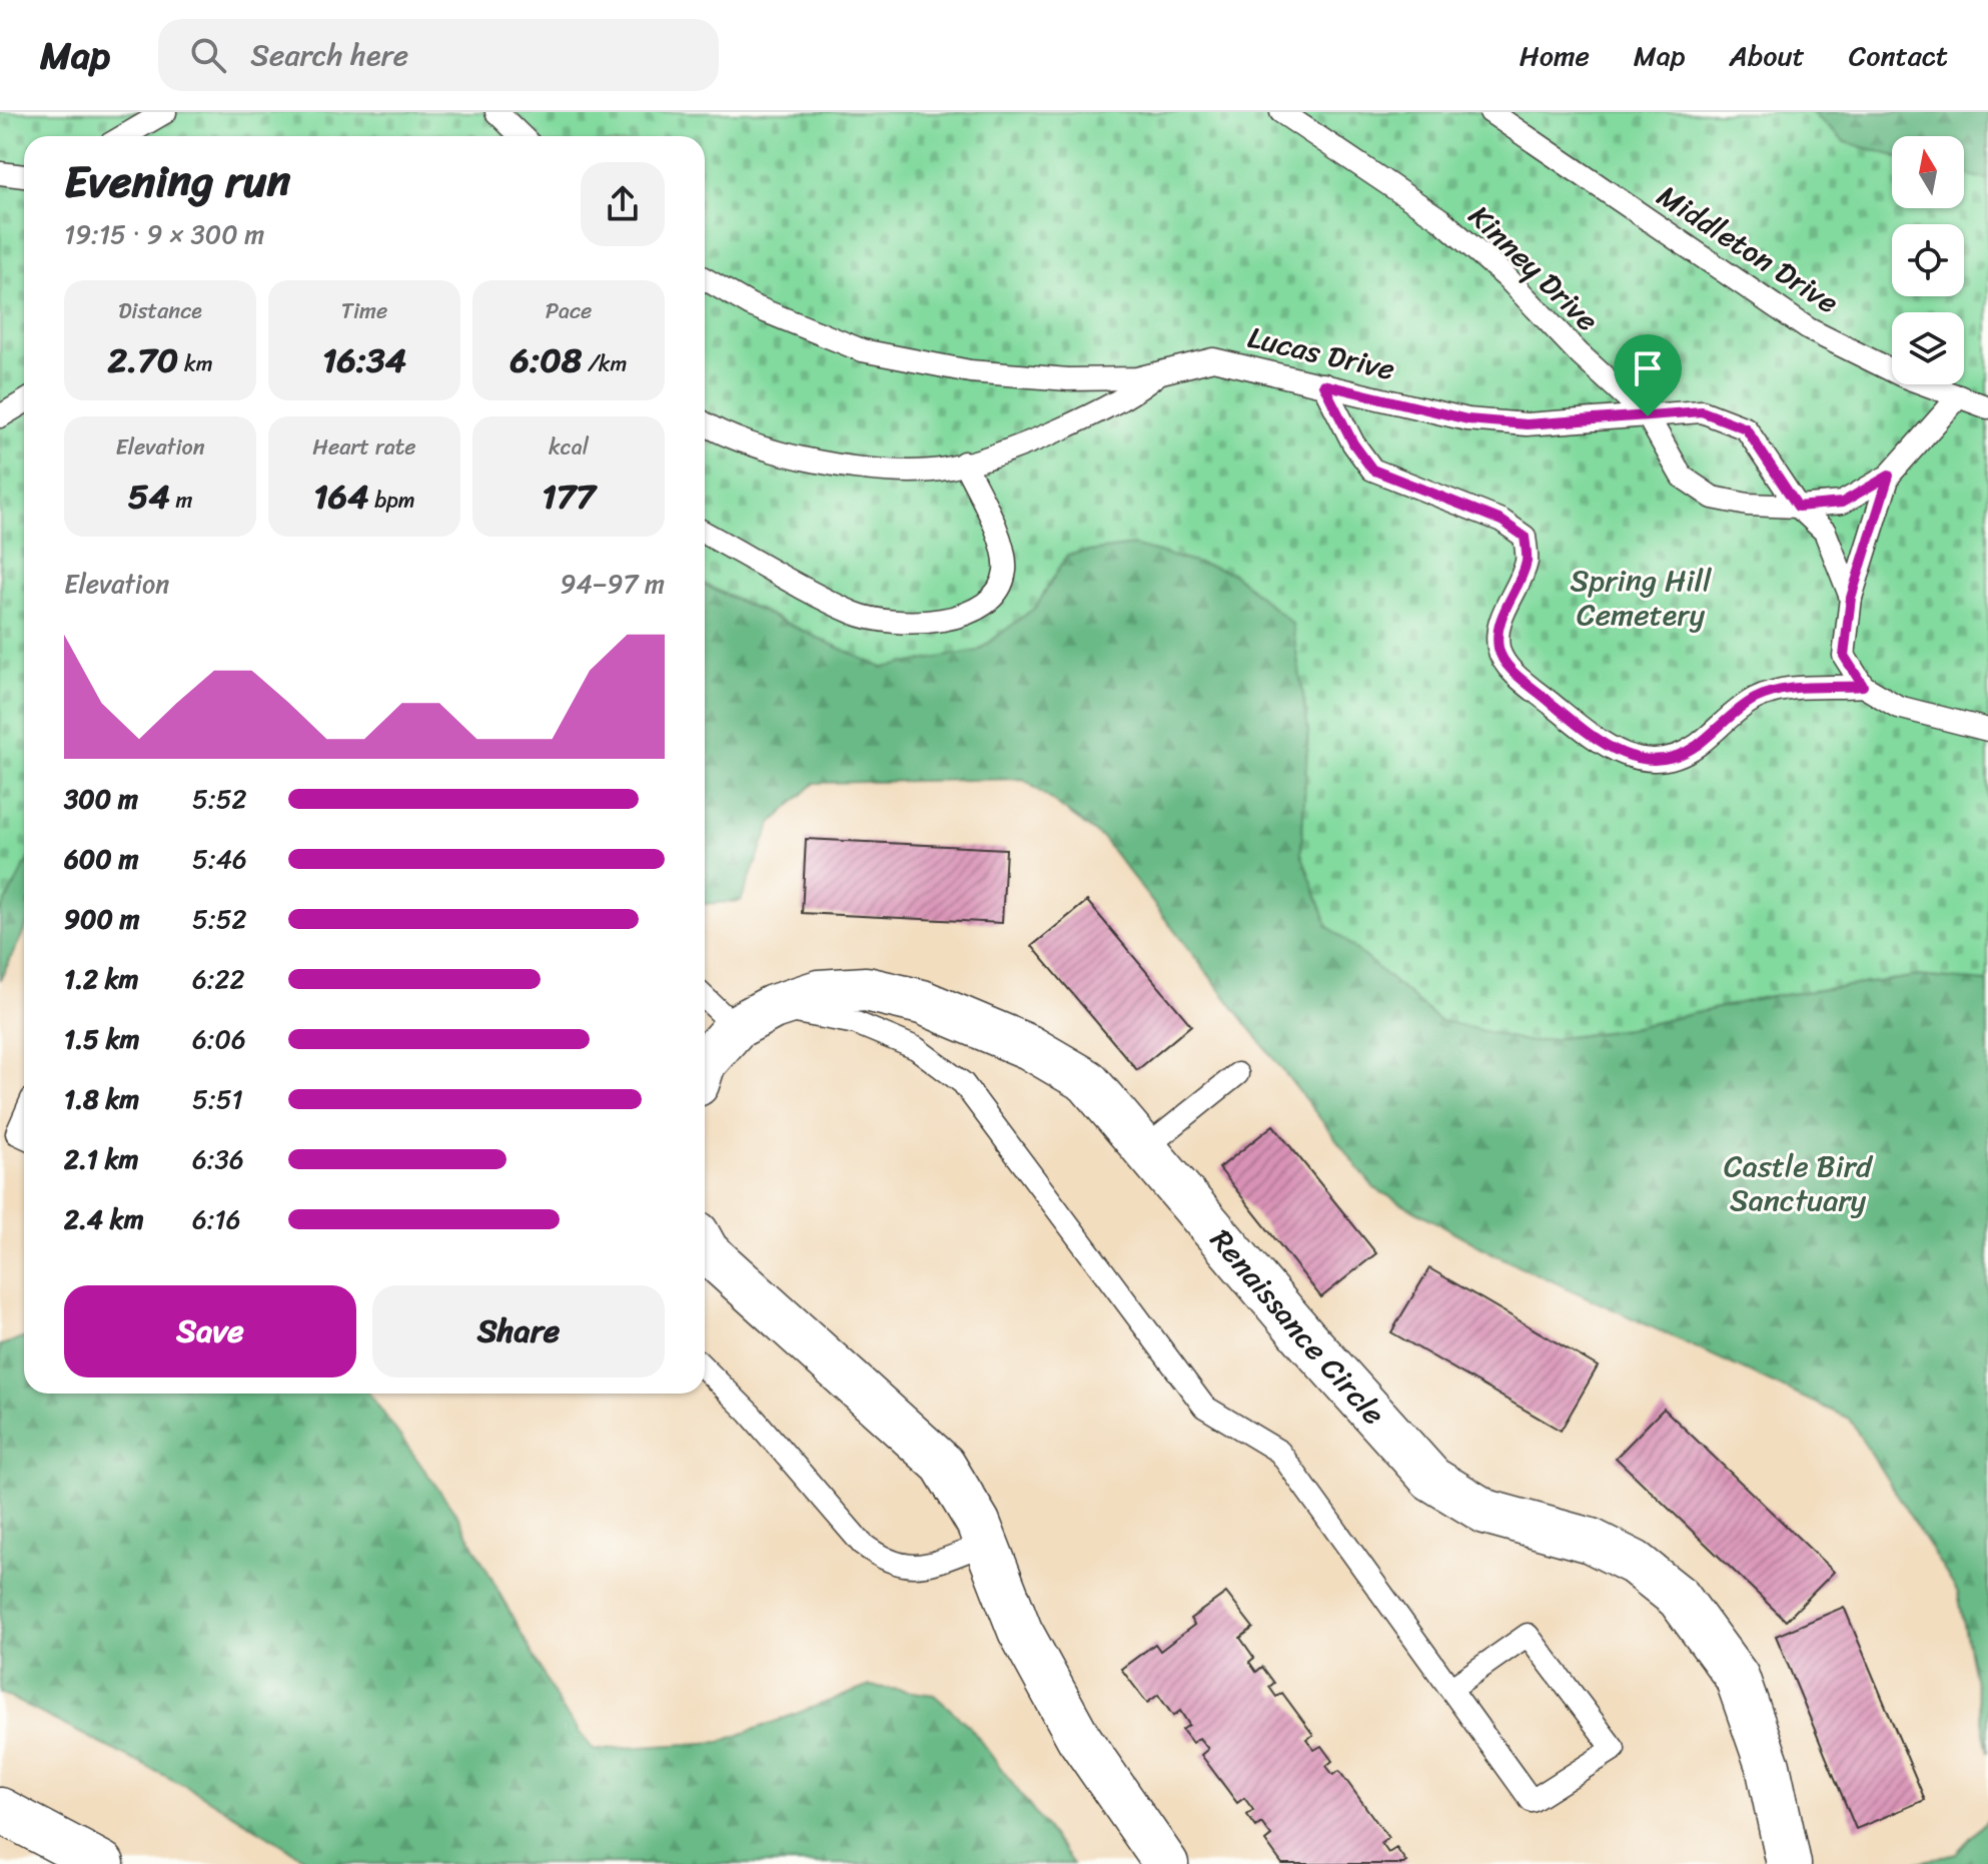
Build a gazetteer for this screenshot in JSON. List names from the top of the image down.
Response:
{
  "streets": {
    "main road": ["Renaissance Circle"],
    "lane": ["Middleton Drive", "Kinney Drive", "Lucas Drive"]
  },
  "crossings": [
    ["Middleton Drive", "Kinney Drive"],
    ["Kinney Drive", "Lucas Drive"]
  ],
  "parks": ["Spring Hill Cemetery", "Castle Bird Sanctuary"],
  "north": "top",
  "page": {
    "header": "Map",
    "search": "Search here",
    "nav": [
      "Home",
      "Map",
      "About",
      "Contact"
    ],
    "heading": ["Evening run", "19:15 · 9 × 300 m"],
    "stats": [
      ["Distance", "2.70 km"],
      ["Time", "16:34"],
      ["Pace", "6:08 /km"],
      ["Elevation", "54 m"],
      ["Heart rate", "164 bpm"],
      ["kcal", "177"]
    ],
    "chart": ["Elevation", "94–97 m"],
    "list": [
      {
        "name": "300 m",
        "note": "5:52"
      },
      {
        "name": "600 m",
        "note": "5:46"
      },
      {
        "name": "900 m",
        "note": "5:52"
      },
      {
        "name": "1.2 km",
        "note": "6:22"
      },
      {
        "name": "1.5 km",
        "note": "6:06"
      },
      {
        "name": "1.8 km",
        "note": "5:51"
      },
      {
        "name": "2.1 km",
        "note": "6:36"
      },
      {
        "name": "2.4 km",
        "note": "6:16"
      }
    ],
    "buttons": ["Save", "Share"]
  }
}
